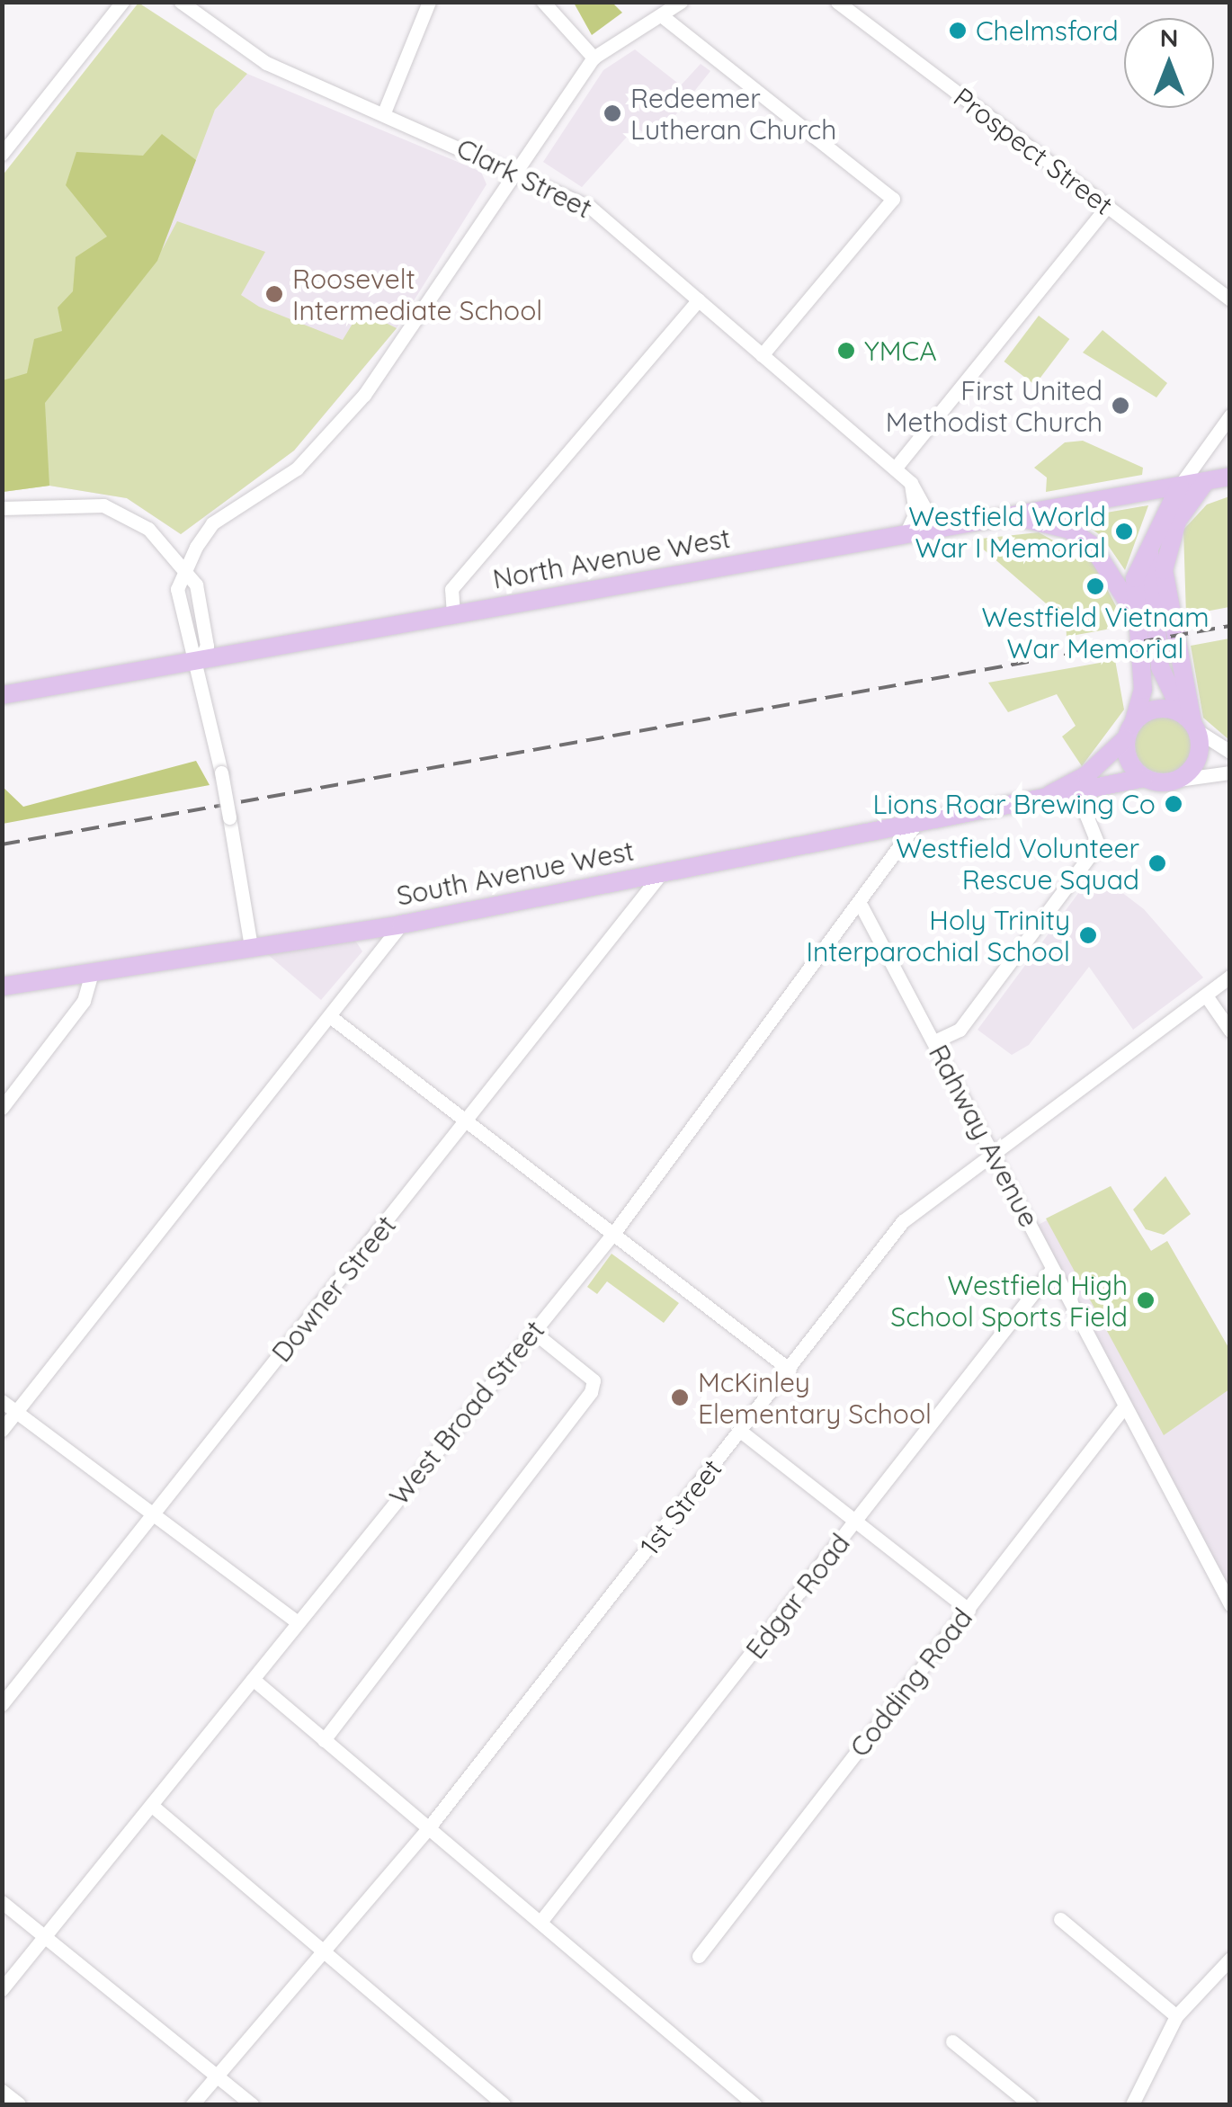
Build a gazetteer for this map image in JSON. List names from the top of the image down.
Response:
{
  "streets": {
    "main road": ["North Avenue West", "South Avenue West"],
    "street": [
      "Prospect Street",
      "Clark Street",
      "Rahway Avenue",
      "Downer Street",
      "West Broad Street",
      "1st Street",
      "Edgar Road",
      "Codding Road"
    ]
  },
  "crossings": [
    ["Clark Street", "North Avenue West"],
    ["South Avenue West", "Downer Street"],
    ["South Avenue West", "West Broad Street"],
    ["Rahway Avenue", "West Broad Street"],
    ["Rahway Avenue", "1st Street"],
    ["Rahway Avenue", "Edgar Road"],
    ["Rahway Avenue", "Codding Road"]
  ],
  "places": [
    "Chelmsford",
    "Redeemer Lutheran Church",
    "Roosevelt Intermediate School",
    "YMCA",
    "First United Methodist Church",
    "Westfield World War I Memorial",
    "Westfield Vietnam War Memorial",
    "Lions Roar Brewing Co",
    "Westfield Volunteer Rescue Squad",
    "Holy Trinity Interparochial School",
    "Westfield High School Sports Field",
    "McKinley Elementary School"
  ],
  "north": "top"
}
